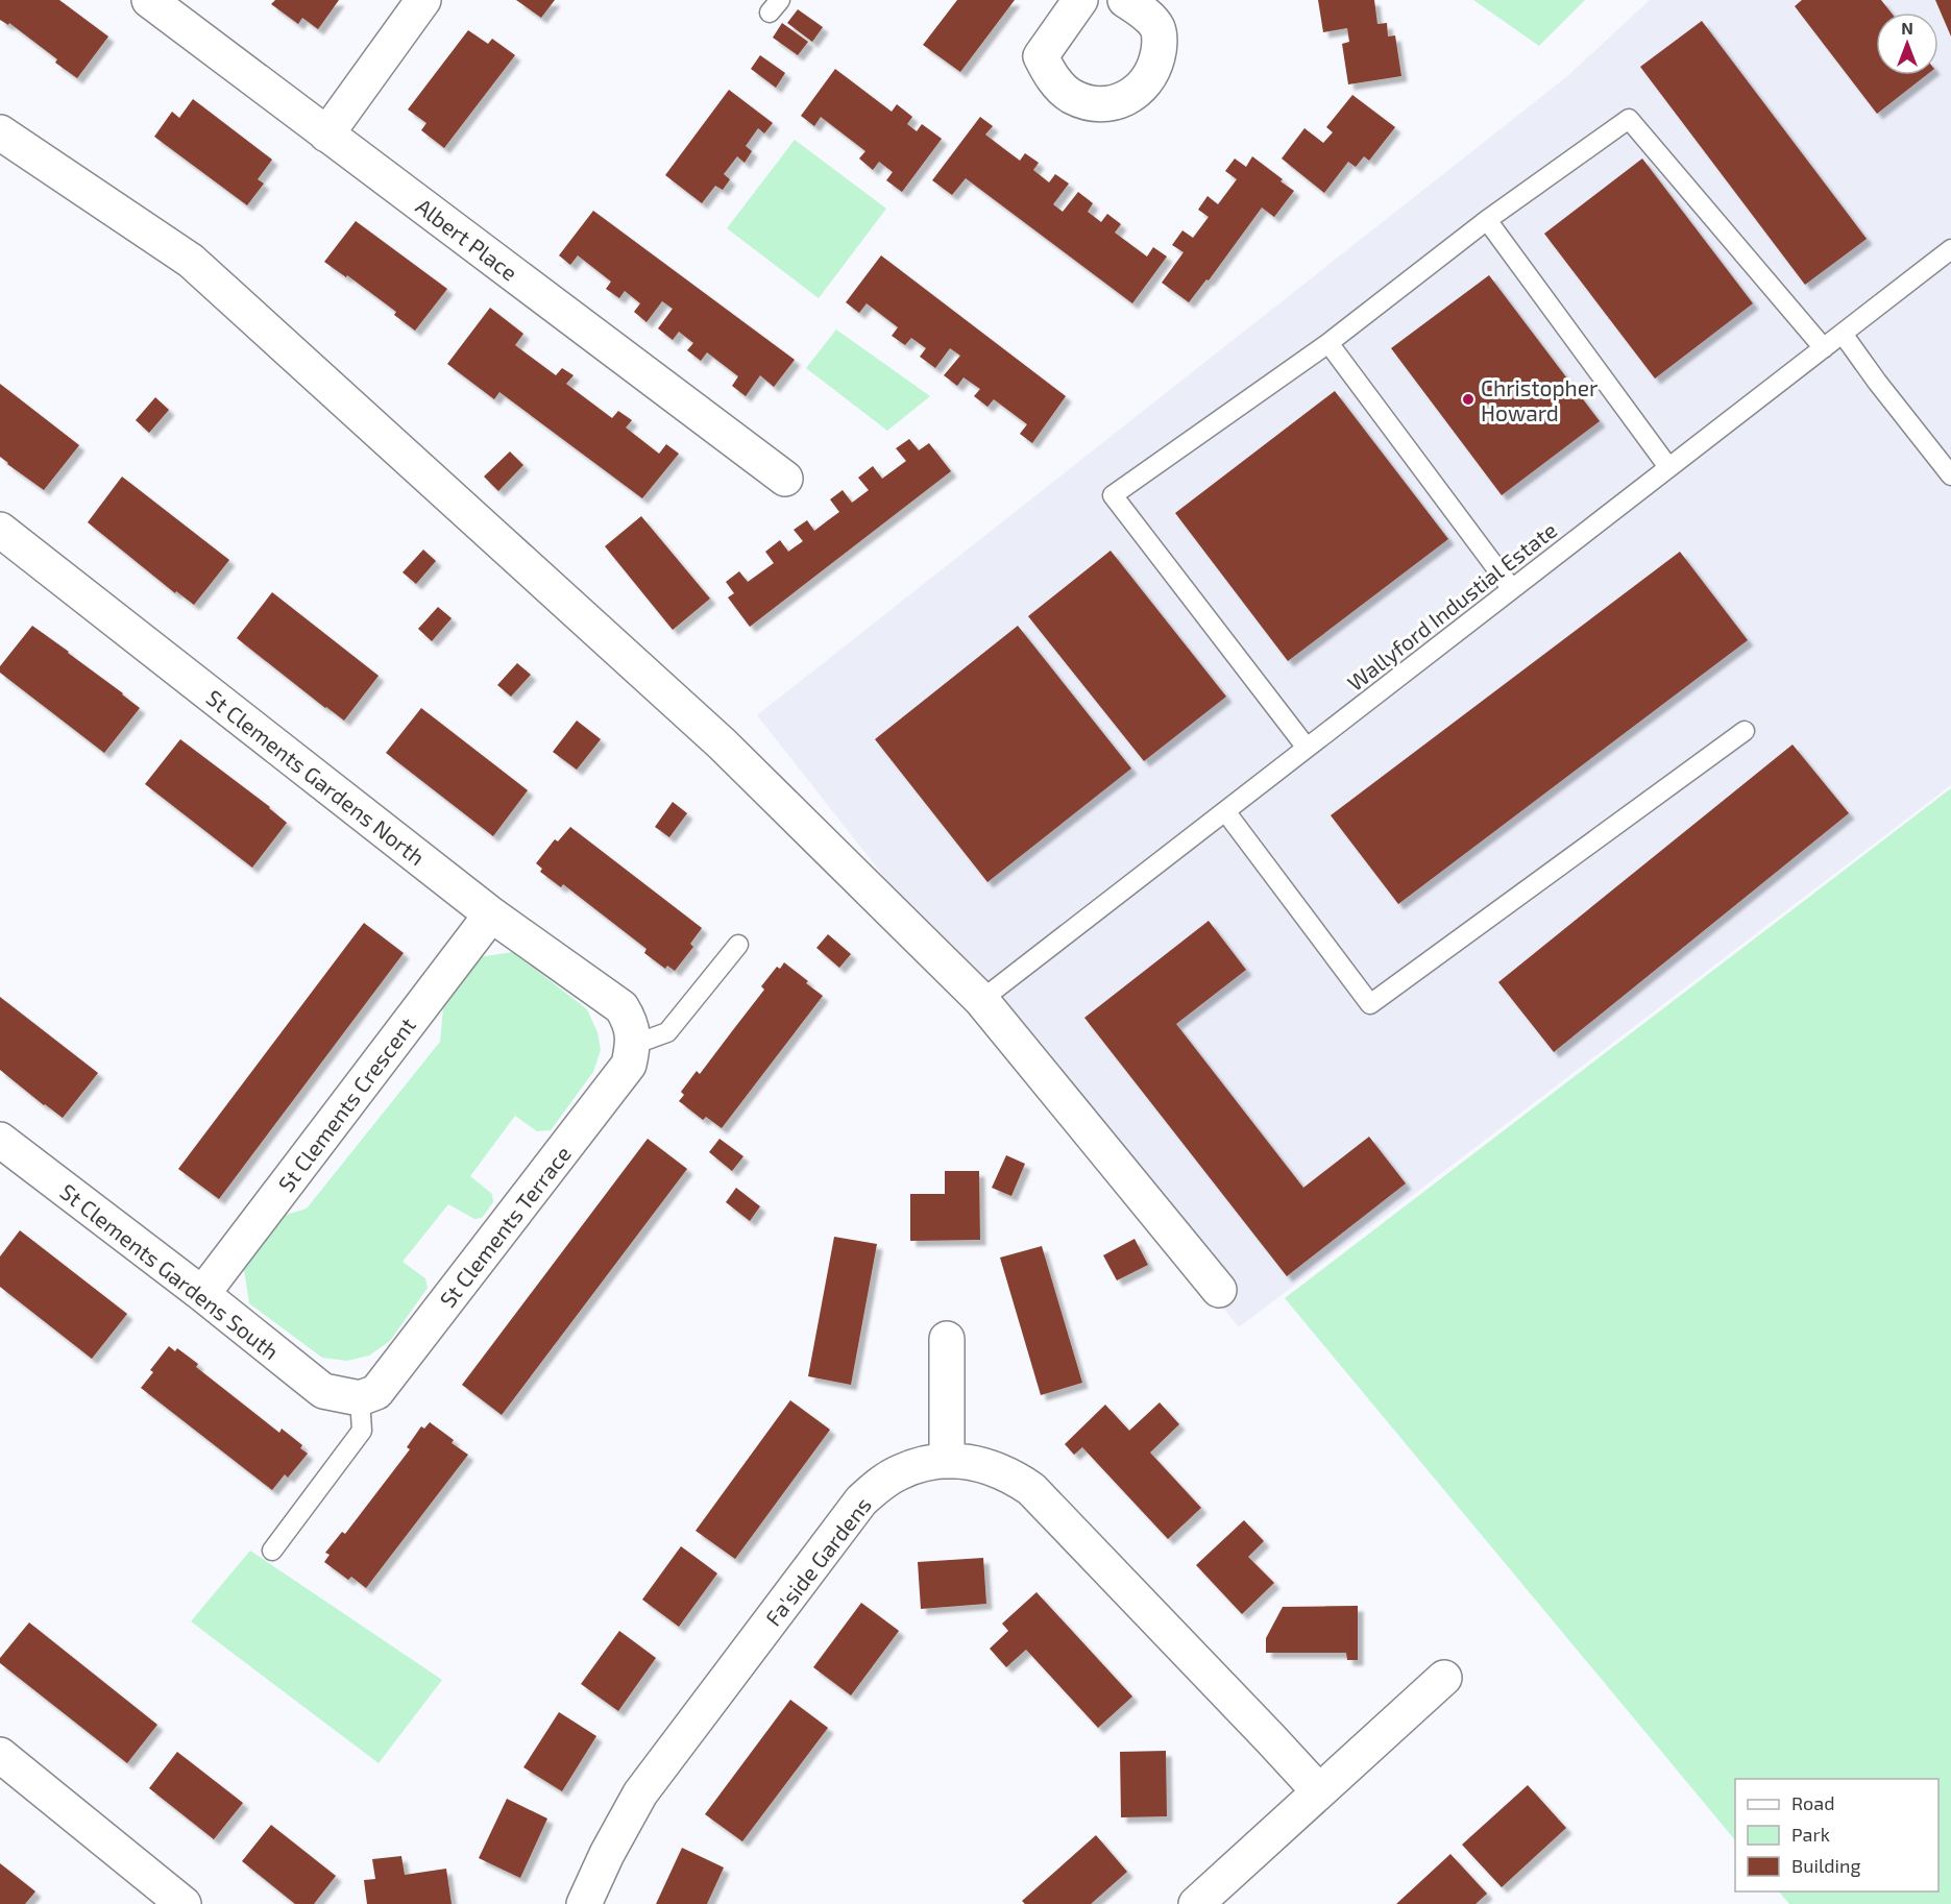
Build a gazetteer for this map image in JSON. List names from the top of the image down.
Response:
{
  "streets": {
    "street": [
      "Albert Place",
      "St Clements Gardens North",
      "St Clements Crescent",
      "St Clements Terrace",
      "St Clements Gardens South",
      "Fa'side Gardens"
    ],
    "lane": ["Wallyford Industial Estate"]
  },
  "crossings": [
    ["St Clements Gardens North", "St Clements Crescent"],
    ["St Clements Gardens North", "St Clements Terrace"],
    ["St Clements Crescent", "St Clements Gardens South"],
    ["St Clements Terrace", "St Clements Gardens South"]
  ],
  "places": ["Christopher Howard"],
  "legend": ["Road", "Park", "Building"],
  "north": "top"
}
